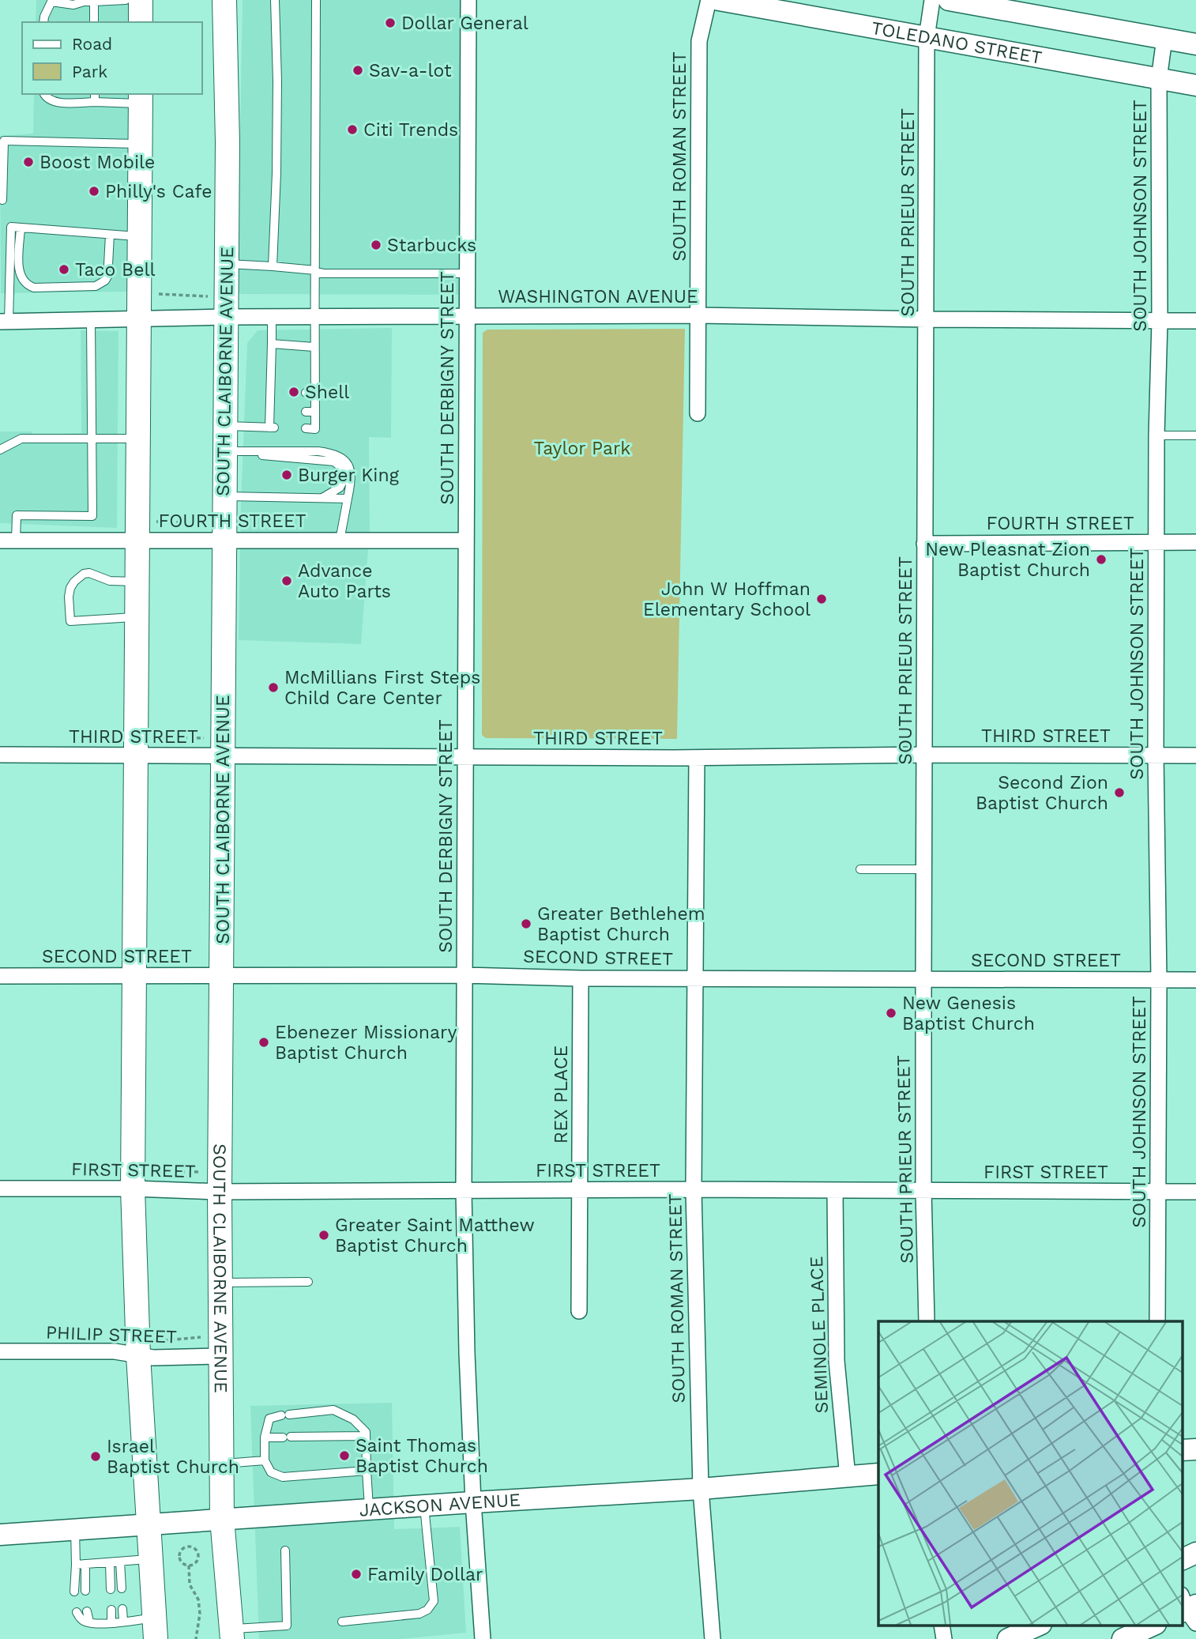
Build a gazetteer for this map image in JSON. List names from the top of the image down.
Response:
{
  "streets": {
    "main road": ["SOUTH CLAIBORNE AVENUE"],
    "street": [
      "TOLEDANO STREET",
      "SOUTH ROMAN STREET",
      "SOUTH PRIEUR STREET",
      "SOUTH JOHNSON STREET",
      "WASHINGTON AVENUE",
      "SOUTH DERBIGNY STREET",
      "FOURTH STREET",
      "THIRD STREET",
      "SECOND STREET",
      "REX PLACE",
      "FIRST STREET",
      "PHILIP STREET",
      "SEMINOLE PLACE",
      "JACKSON AVENUE"
    ]
  },
  "crossings": [
    ["TOLEDANO STREET", "SOUTH PRIEUR STREET"],
    ["TOLEDANO STREET", "SOUTH JOHNSON STREET"],
    ["SOUTH ROMAN STREET", "WASHINGTON AVENUE"],
    ["SOUTH ROMAN STREET", "THIRD STREET"],
    ["SOUTH ROMAN STREET", "SECOND STREET"],
    ["SOUTH ROMAN STREET", "FIRST STREET"],
    ["SOUTH ROMAN STREET", "JACKSON AVENUE"],
    ["SOUTH PRIEUR STREET", "WASHINGTON AVENUE"],
    ["SOUTH PRIEUR STREET", "FOURTH STREET"],
    ["SOUTH PRIEUR STREET", "THIRD STREET"],
    ["SOUTH PRIEUR STREET", "SECOND STREET"],
    ["SOUTH PRIEUR STREET", "FIRST STREET"],
    ["SOUTH JOHNSON STREET", "WASHINGTON AVENUE"],
    ["SOUTH JOHNSON STREET", "FOURTH STREET"],
    ["SOUTH JOHNSON STREET", "THIRD STREET"],
    ["SOUTH JOHNSON STREET", "SECOND STREET"],
    ["SOUTH JOHNSON STREET", "FIRST STREET"],
    ["WASHINGTON AVENUE", "SOUTH CLAIBORNE AVENUE"],
    ["WASHINGTON AVENUE", "SOUTH DERBIGNY STREET"],
    ["SOUTH CLAIBORNE AVENUE", "FOURTH STREET"],
    ["SOUTH CLAIBORNE AVENUE", "THIRD STREET"],
    ["SOUTH CLAIBORNE AVENUE", "SECOND STREET"],
    ["SOUTH CLAIBORNE AVENUE", "FIRST STREET"],
    ["SOUTH CLAIBORNE AVENUE", "PHILIP STREET"],
    ["SOUTH CLAIBORNE AVENUE", "JACKSON AVENUE"],
    ["SOUTH DERBIGNY STREET", "FOURTH STREET"],
    ["SOUTH DERBIGNY STREET", "THIRD STREET"],
    ["SOUTH DERBIGNY STREET", "SECOND STREET"],
    ["SOUTH DERBIGNY STREET", "FIRST STREET"],
    ["SOUTH DERBIGNY STREET", "JACKSON AVENUE"],
    ["SECOND STREET", "REX PLACE"],
    ["REX PLACE", "FIRST STREET"],
    ["FIRST STREET", "SEMINOLE PLACE"],
    ["SEMINOLE PLACE", "JACKSON AVENUE"]
  ],
  "parks": ["Taylor Park"],
  "places": [
    "Dollar General",
    "Sav-a-lot",
    "Citi Trends",
    "Boost Mobile",
    "Philly's Cafe",
    "Starbucks",
    "Taco Bell",
    "Shell",
    "Burger King",
    "New Pleasnat Zion Baptist Church",
    "Advance Auto Parts",
    "John W Hoffman Elementary School",
    "McMillians First Steps Child Care Center",
    "Second Zion Baptist Church",
    "Greater Bethlehem Baptist Church",
    "New Genesis Baptist Church",
    "Ebenezer Missionary Baptist Church",
    "Greater Saint Matthew Baptist Church",
    "Saint Thomas Baptist Church",
    "Israel Baptist Church",
    "Family Dollar"
  ],
  "legend": ["Road", "Park"]
}
